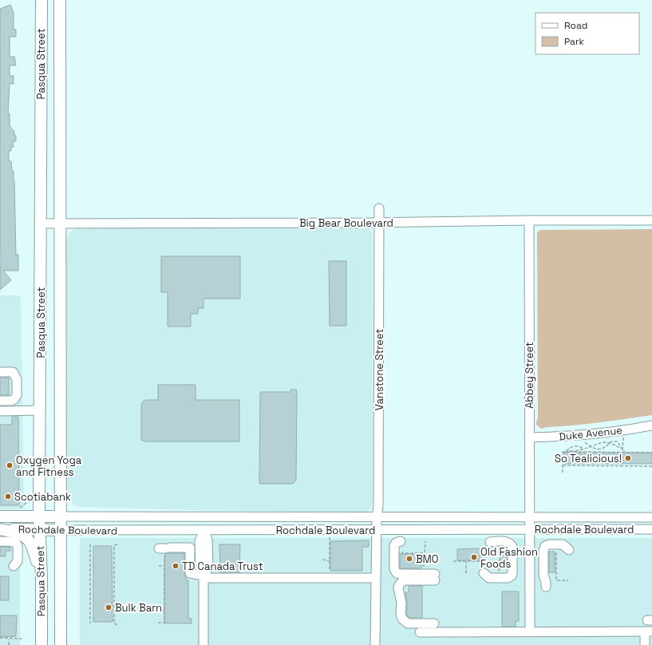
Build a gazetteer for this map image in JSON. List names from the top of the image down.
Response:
{
  "streets": {
    "main road": ["Pasqua Street", "Rochdale Boulevard"],
    "street": [
      "Big Bear Boulevard",
      "Vanstone Street",
      "Abbey Street",
      "Duke Avenue"
    ]
  },
  "crossings": [
    ["Pasqua Street", "Big Bear Boulevard"],
    ["Pasqua Street", "Rochdale Boulevard"],
    ["Big Bear Boulevard", "Vanstone Street"],
    ["Big Bear Boulevard", "Abbey Street"],
    ["Vanstone Street", "Rochdale Boulevard"],
    ["Abbey Street", "Duke Avenue"],
    ["Abbey Street", "Rochdale Boulevard"]
  ],
  "places": [
    "So Tealicious!",
    "Oxygen Yoga and Fitness",
    "Scotiabank",
    "Old Fashion Foods",
    "BMO",
    "TD Canada Trust",
    "Bulk Barn"
  ],
  "legend": ["Road", "Park"]
}
